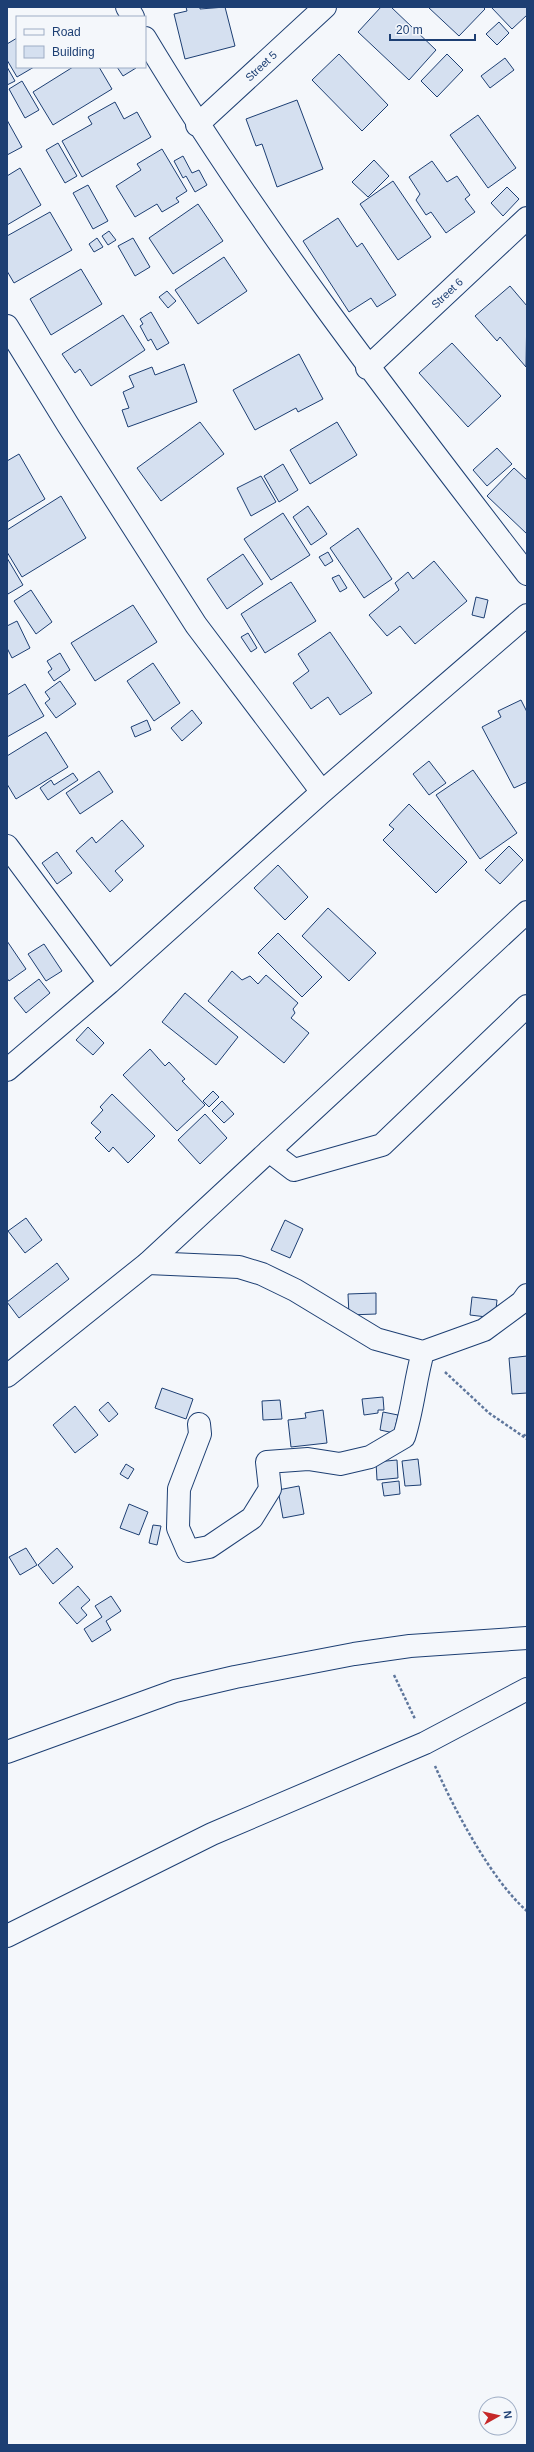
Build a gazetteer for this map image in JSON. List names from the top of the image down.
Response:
{
  "streets": {
    "street": ["Street 5", "Street 6"]
  },
  "legend": ["Road", "Building"],
  "scale_bar": "20 m",
  "north": "right"
}
